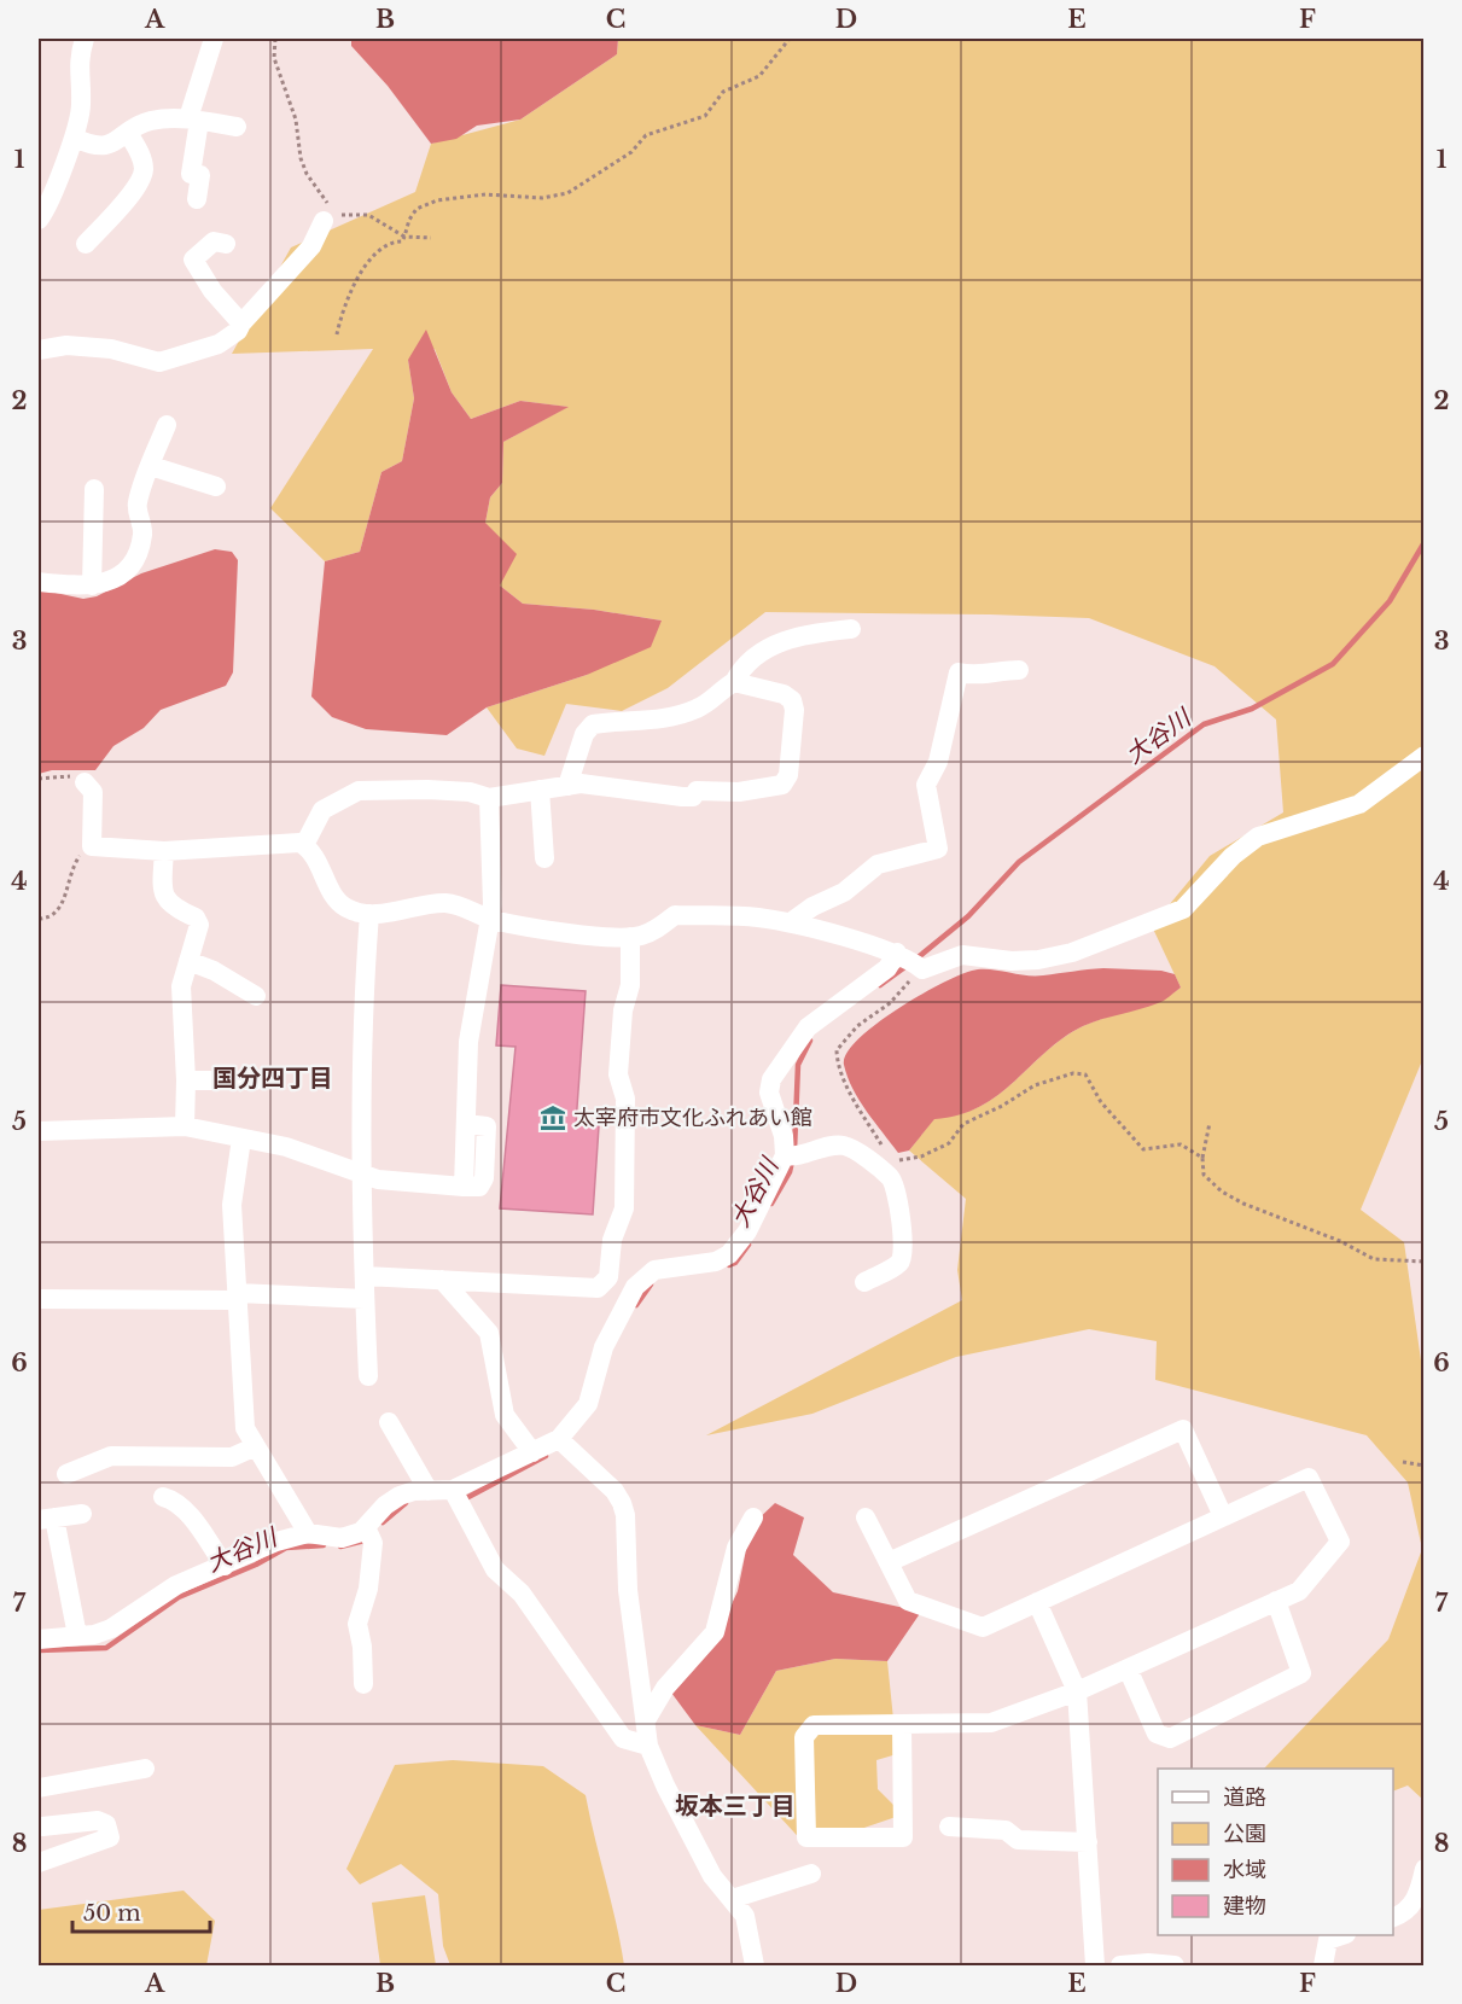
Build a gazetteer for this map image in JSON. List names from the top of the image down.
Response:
{
  "districts": ["国分四丁目", "坂本三丁目"],
  "water": ["大谷川"],
  "places": {
    "museum": ["太宰府市文化ふれあい館"]
  },
  "legend": [
    "道路",
    "公園",
    "水域",
    "建物"
  ],
  "scale_bar": "50 m",
  "grid": {
    "columns": [
      "A",
      "B",
      "C",
      "D",
      "E",
      "F"
    ],
    "rows": [
      "1",
      "2",
      "3",
      "4",
      "5",
      "6",
      "7",
      "8"
    ]
  }
}
